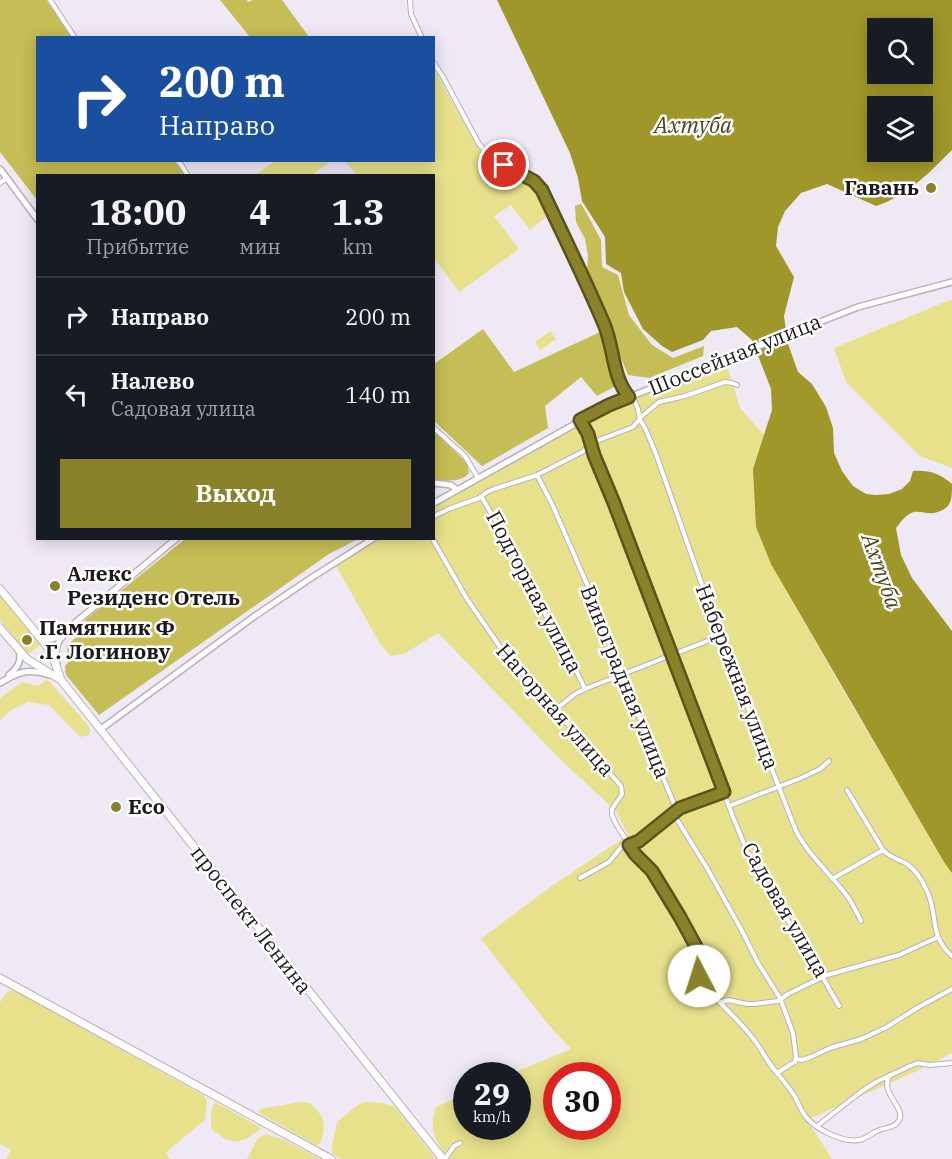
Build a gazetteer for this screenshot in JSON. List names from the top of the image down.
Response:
{
  "streets": {
    "main road": ["проспект Ленина"],
    "street": [
      "Шоссейная улица",
      "Подгорная улица",
      "Набережная улица",
      "Виноградная улица",
      "Нагорная улица",
      "Садовая улица"
    ]
  },
  "crossings": [
    ["Шоссейная улица", "Набережная улица"],
    ["Шоссейная улица", "Садовая улица"]
  ],
  "water": ["Ахтуба"],
  "places": [
    "Гавань",
    "Алекс Резиденс Отель",
    "Памятник Ф .Г. Логинову",
    "Eco"
  ],
  "page": {
    "turn": ["200 m", "Направо"],
    "eta": [
      "18:00",
      "Прибытие",
      "4",
      "мин",
      "1.3",
      "km"
    ],
    "list": [
      {
        "name": "Направо",
        "value": "200 m"
      },
      {
        "name": "Налево",
        "note": "Садовая улица",
        "value": "140 m"
      }
    ],
    "buttons": "Выход",
    "speed": "29 km/h",
    "limit": "30"
  }
}
